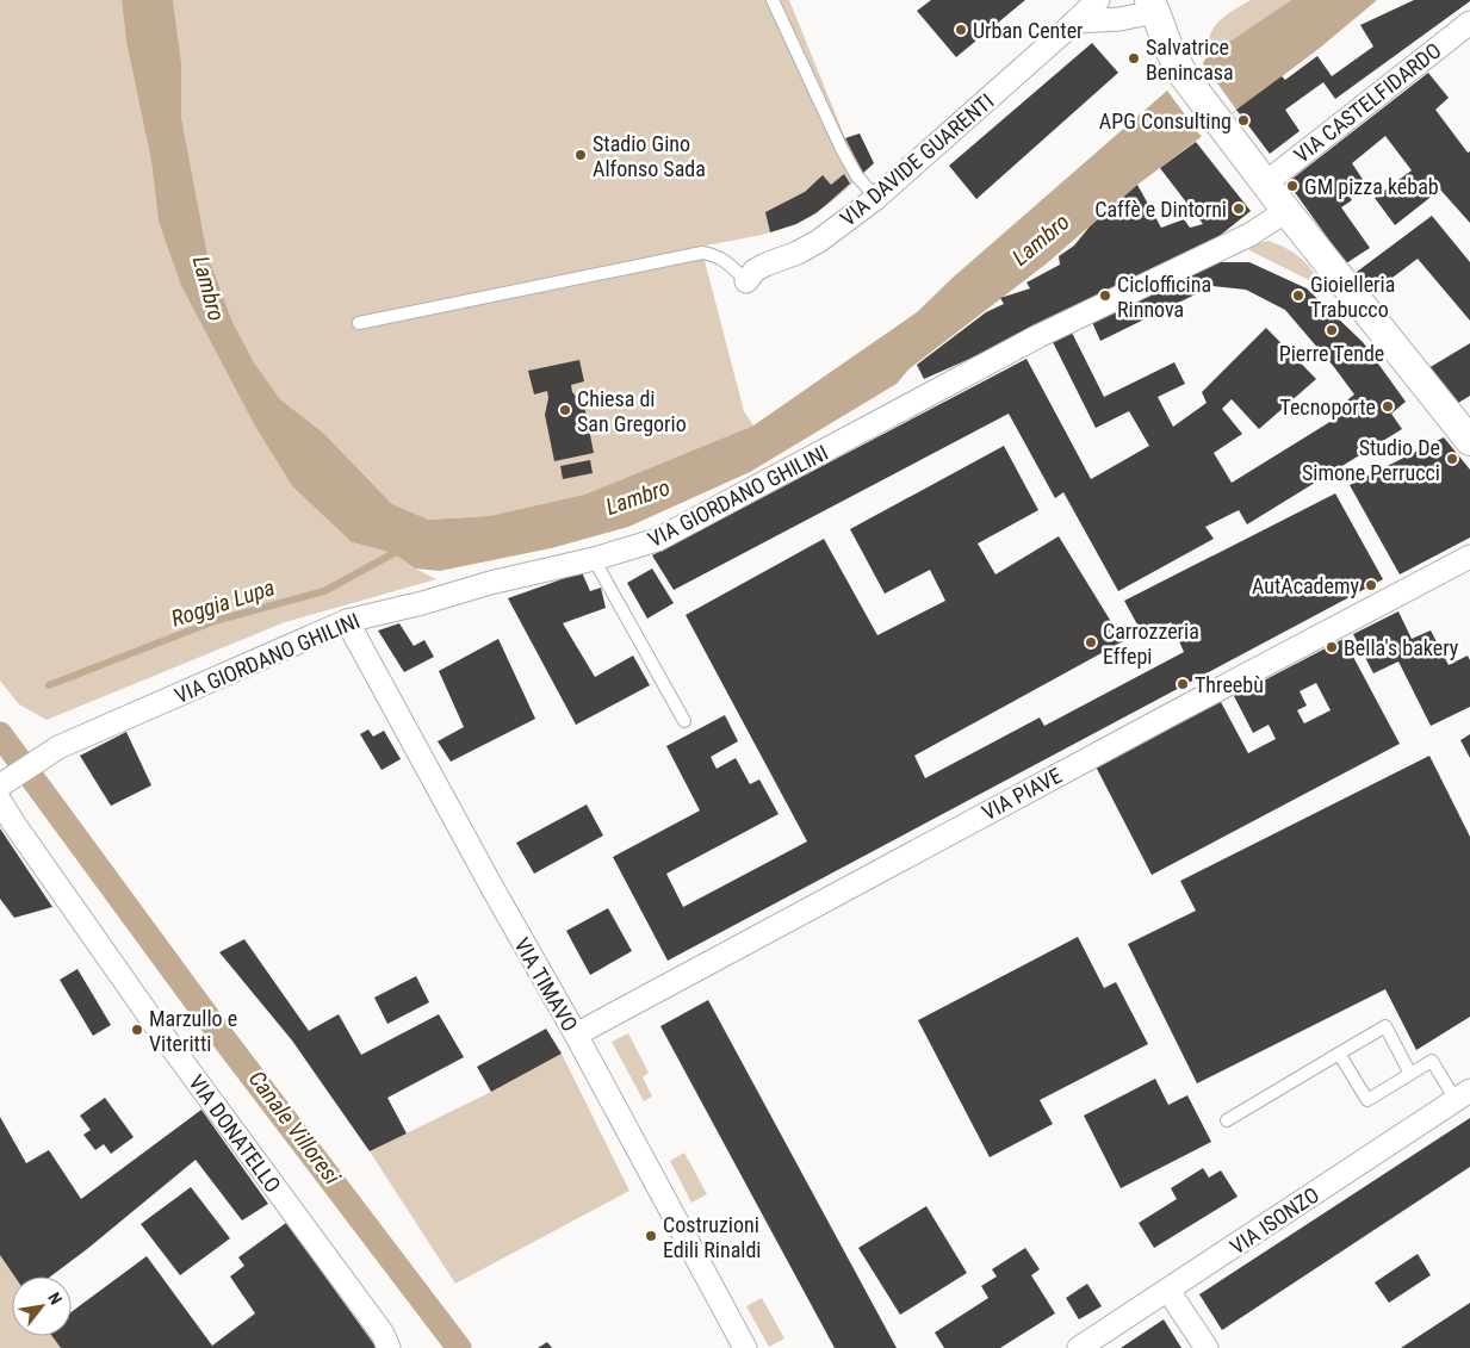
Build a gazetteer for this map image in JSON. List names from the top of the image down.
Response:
{
  "streets": {
    "street": [
      "VIA CASTELFIDARDO",
      "VIA DAVIDE GUARENTI",
      "VIA GIORDANO GHILINI",
      "VIA PIAVE",
      "VIA TIMAVO",
      "VIA DONATELLO",
      "VIA ISONZO"
    ]
  },
  "crossings": [
    ["VIA GIORDANO GHILINI", "VIA TIMAVO"],
    ["VIA PIAVE", "VIA TIMAVO"]
  ],
  "water": ["Lambro", "Roggia Lupa", "Canale Villoresi"],
  "places": [
    "Urban Center",
    "Salvatrice Benincasa",
    "APG Consulting",
    "Stadio Gino Alfonso Sada",
    "GM pizza kebab",
    "Caffè e Dintorni",
    "Ciclofficina Rinnova",
    "Gioielleria Trabucco",
    "Pierre Tende",
    "Tecnoporte",
    "Chiesa di San Gregorio",
    "Studio De Simone Perrucci",
    "AutAcademy",
    "Carrozzeria Effepi",
    "Bella's bakery",
    "Threebù",
    "Marzullo e Viteritti",
    "Costruzioni Edili Rinaldi"
  ],
  "north": "top right"
}
